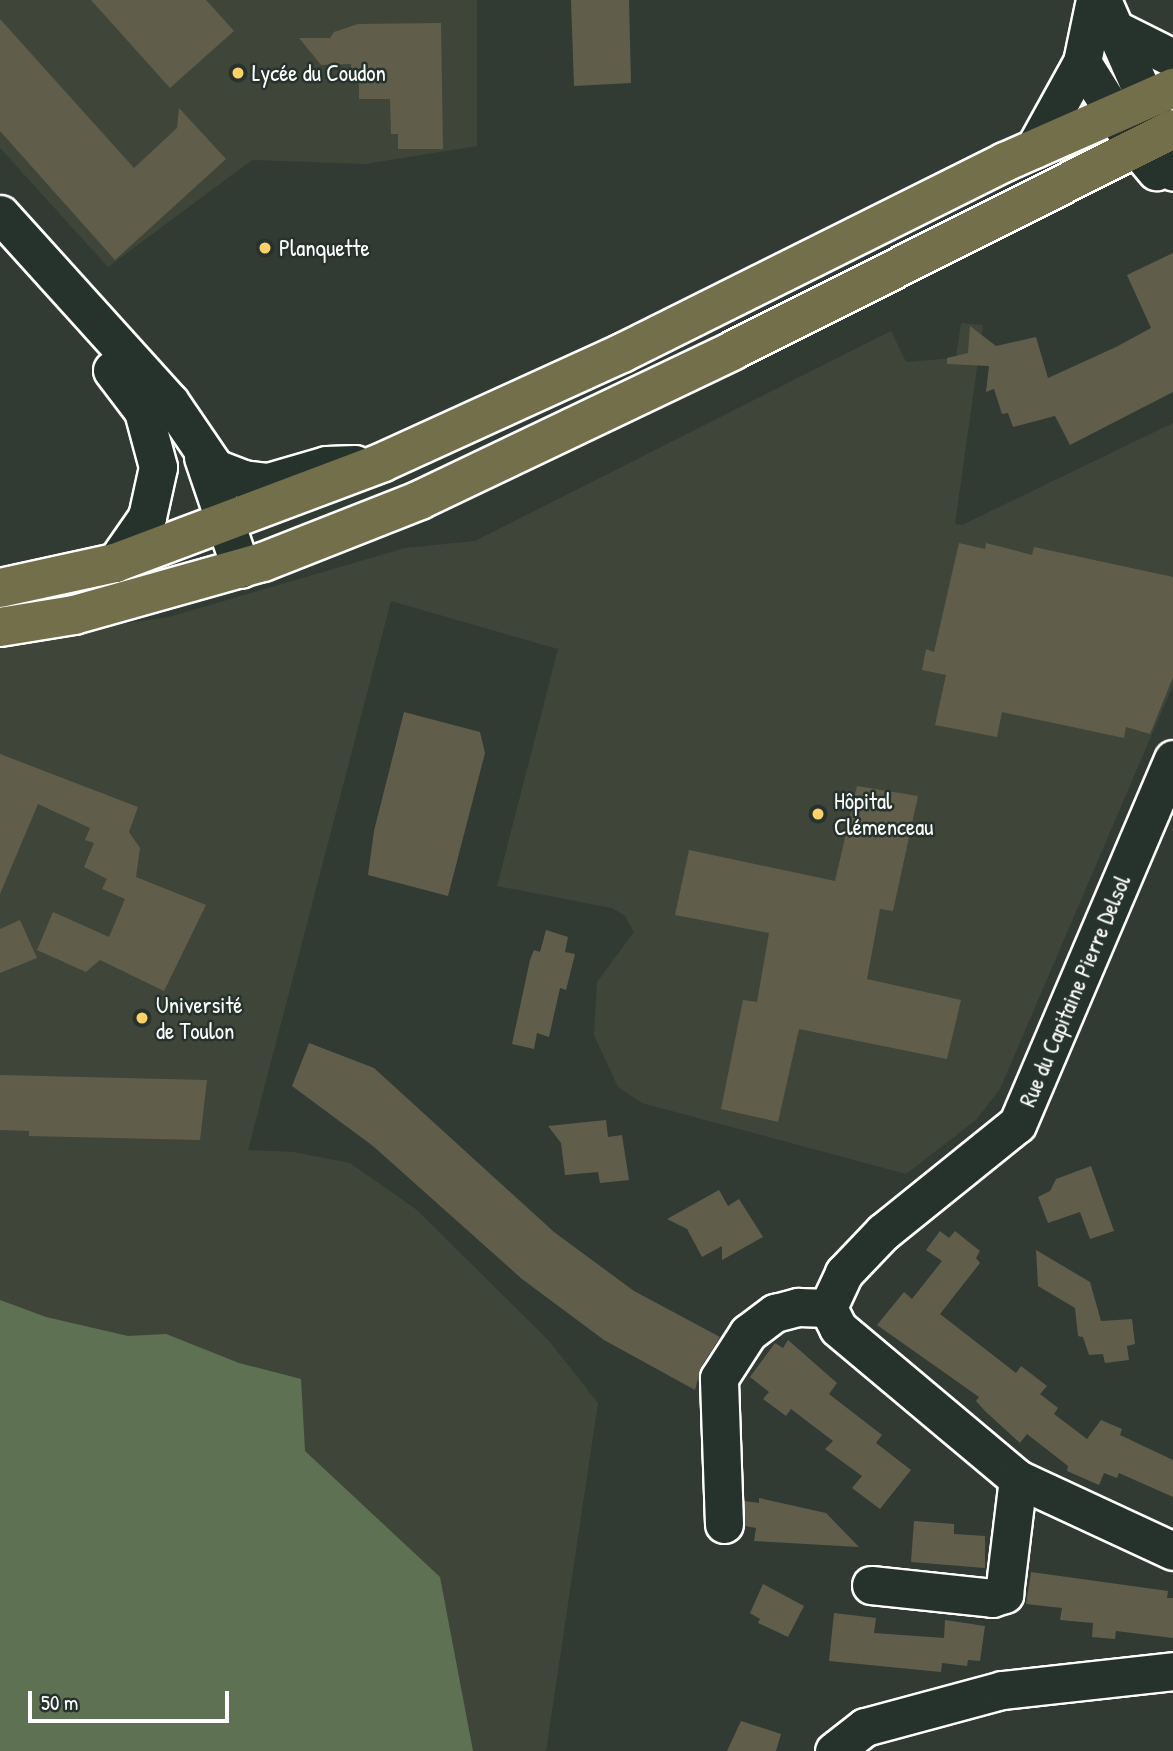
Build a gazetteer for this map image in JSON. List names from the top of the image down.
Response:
{
  "streets": {
    "street": ["Rue du Capitaine Pierre Delsol"]
  },
  "places": [
    "Lycée du Coudon",
    "Planquette",
    "Hôpital Clémenceau",
    "Université de Toulon"
  ],
  "scale_bar": "50 m"
}
